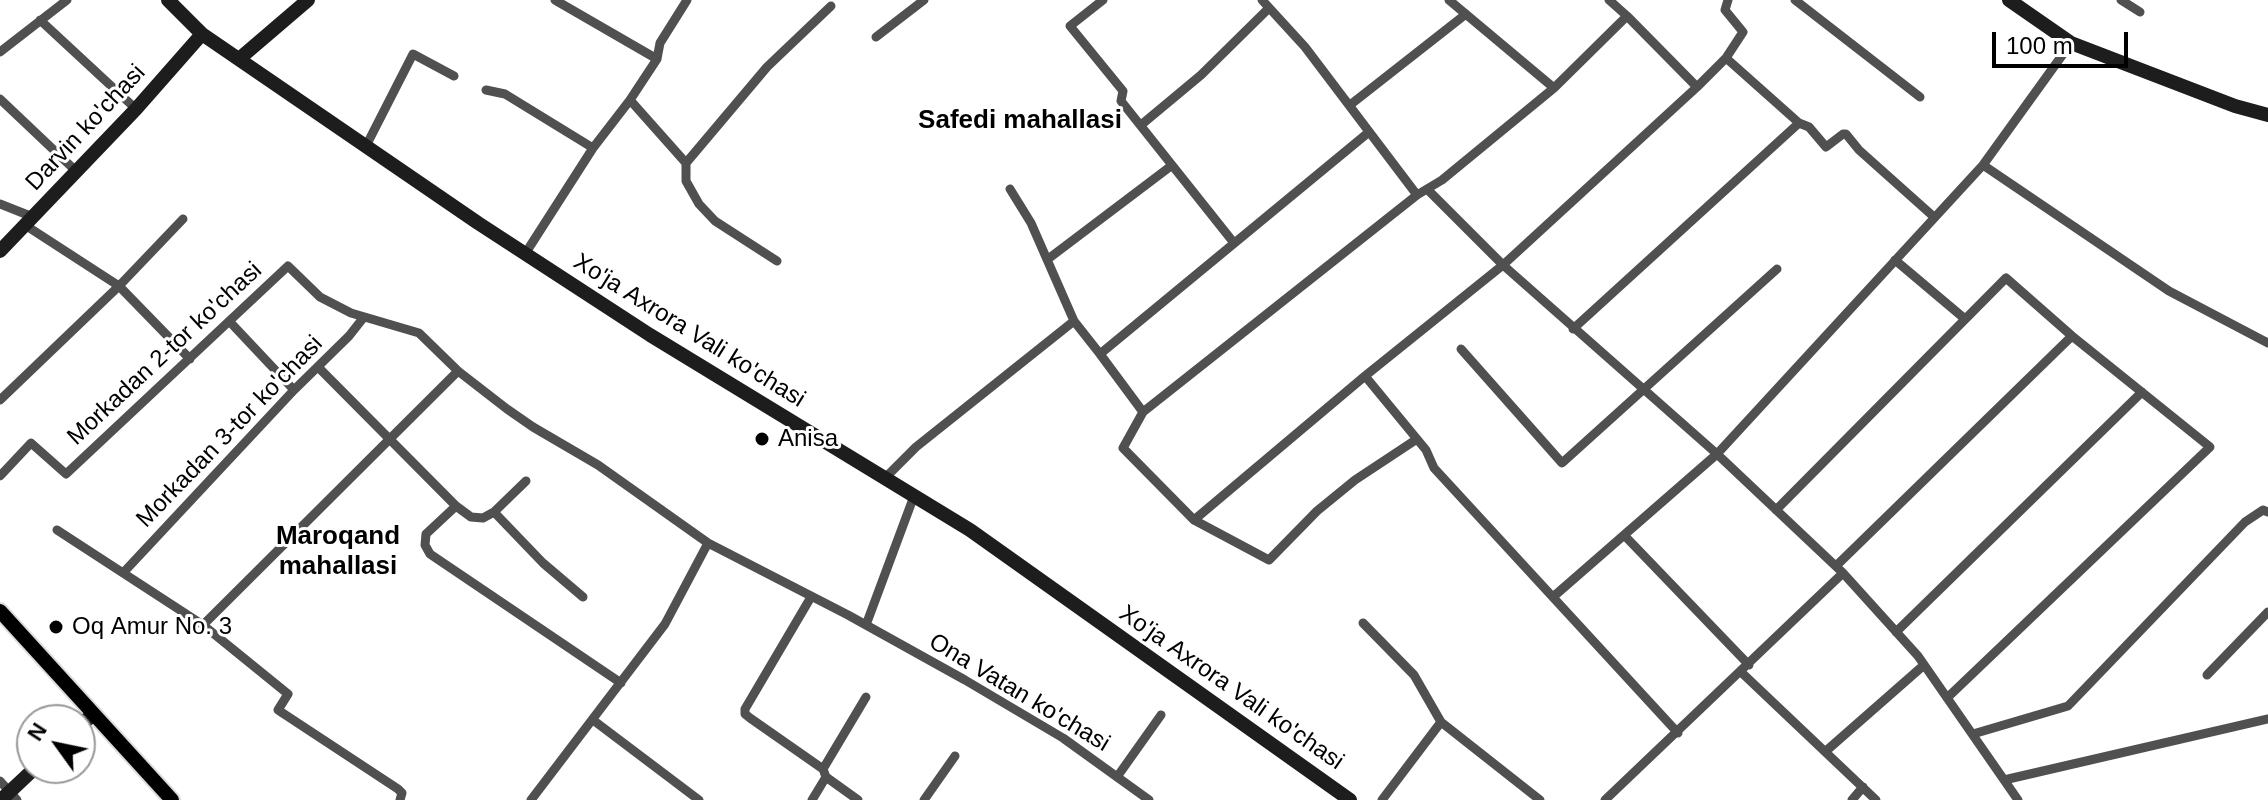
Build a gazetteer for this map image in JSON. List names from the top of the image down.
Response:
{
  "streets": {
    "street": [
      "Darvin ko'chasi",
      "Xo'ja Axrora Vali ko'chasi",
      "Morkadan 2-tor ko'chasi",
      "Morkadan 3-tor ko'chasi",
      "Ona Vatan ko'chasi"
    ]
  },
  "crossings": [
    ["Darvin ko'chasi", "Xo'ja Axrora Vali ko'chasi"],
    ["Morkadan 2-tor ko'chasi", "Ona Vatan ko'chasi"],
    ["Morkadan 3-tor ko'chasi", "Ona Vatan ko'chasi"]
  ],
  "districts": ["Safedi mahallasi", "Maroqand mahallasi"],
  "places": ["Anisa", "Oq Amur No. 3"],
  "scale_bar": "100 m",
  "north": "top left"
}
